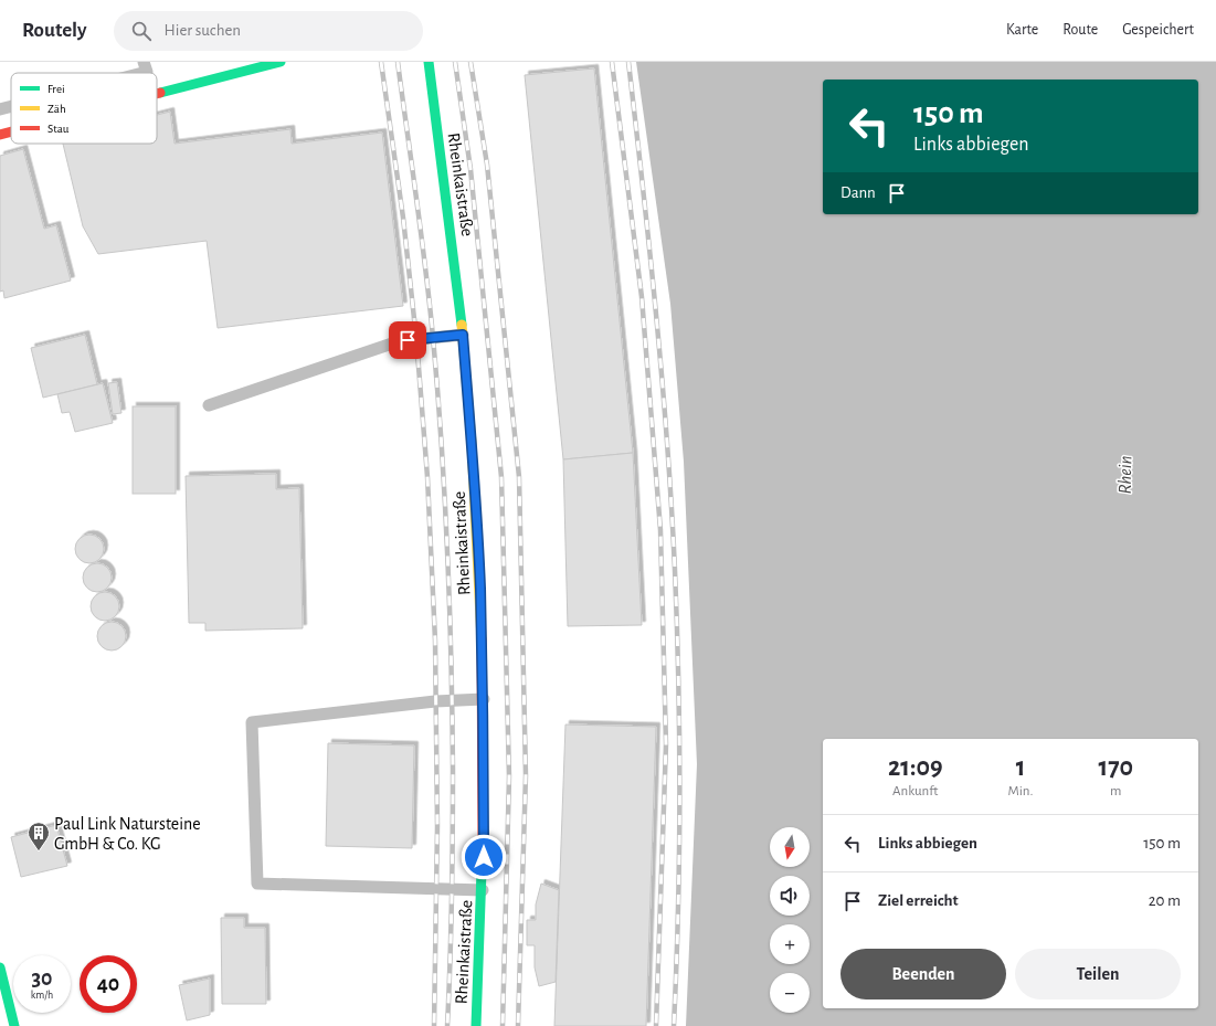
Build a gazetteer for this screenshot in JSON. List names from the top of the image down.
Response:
{
  "streets": {
    "street": ["Rheinkaistraße"]
  },
  "water": ["Rhein"],
  "places": {
    "building": ["Paul Link Natursteine GmbH & Co. KG"]
  },
  "legend": ["Frei", "Zäh", "Stau"],
  "north": "bottom",
  "page": {
    "header": "Routely",
    "search": "Hier suchen",
    "nav": ["Karte", "Route", "Gespeichert"],
    "turn": ["150 m", "Links abbiegen"],
    "then": "Dann",
    "eta": [
      "21:09",
      "Ankunft",
      "1",
      "Min.",
      "170",
      "m"
    ],
    "list": [
      {
        "name": "Links abbiegen",
        "value": "150 m"
      },
      {
        "name": "Ziel erreicht",
        "value": "20 m"
      }
    ],
    "map_buttons": ["+", "−"],
    "buttons": ["Beenden", "Teilen"],
    "speed": "30 km/h",
    "limit": "40"
  }
}
